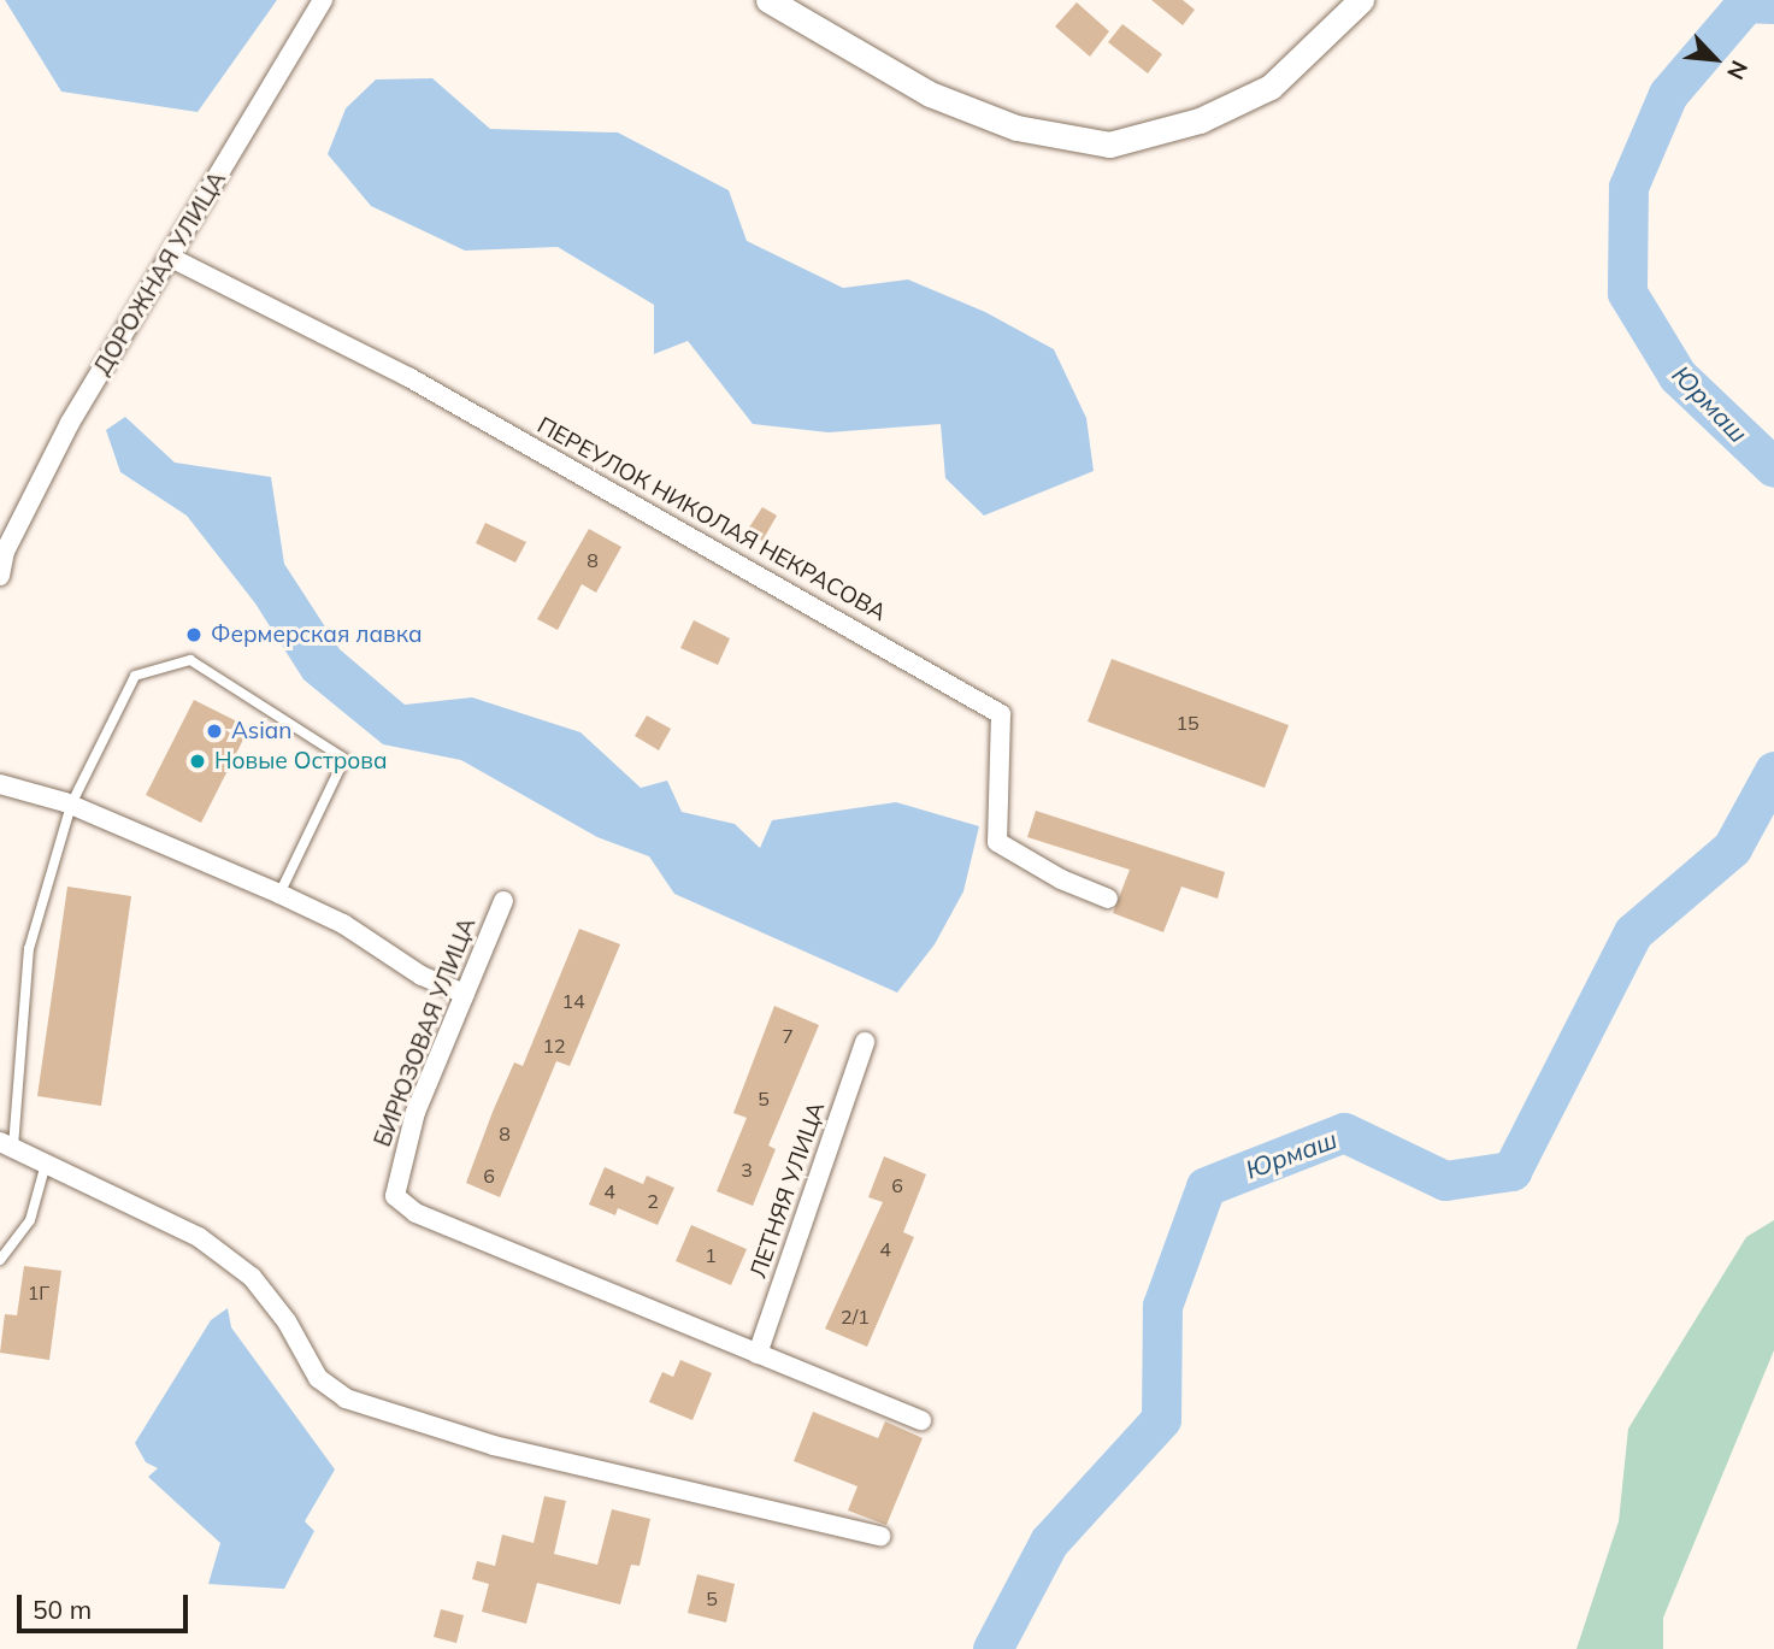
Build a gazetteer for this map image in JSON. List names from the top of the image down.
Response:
{
  "streets": {
    "street": [
      "ДОРОЖНАЯ УЛИЦА",
      "ПЕРЕУЛОК НИКОЛАЯ НЕКРАСОВА",
      "БИРЮЗОВАЯ УЛИЦА",
      "ЛЕТНЯЯ УЛИЦА"
    ]
  },
  "crossings": [
    ["ДОРОЖНАЯ УЛИЦА", "ПЕРЕУЛОК НИКОЛАЯ НЕКРАСОВА"],
    ["БИРЮЗОВАЯ УЛИЦА", "ЛЕТНЯЯ УЛИЦА"]
  ],
  "water": ["Юрмаш"],
  "places": ["Фермерская лавка", "Asian", "Новые Острова"],
  "house_numbers": [
    "8",
    "15",
    "14",
    "7",
    "12",
    "5",
    "8",
    "3",
    "6",
    "6",
    "4",
    "2",
    "4",
    "1",
    "1Г",
    "2/1",
    "5"
  ],
  "scale_bar": "50 m",
  "north": "bottom right"
}
